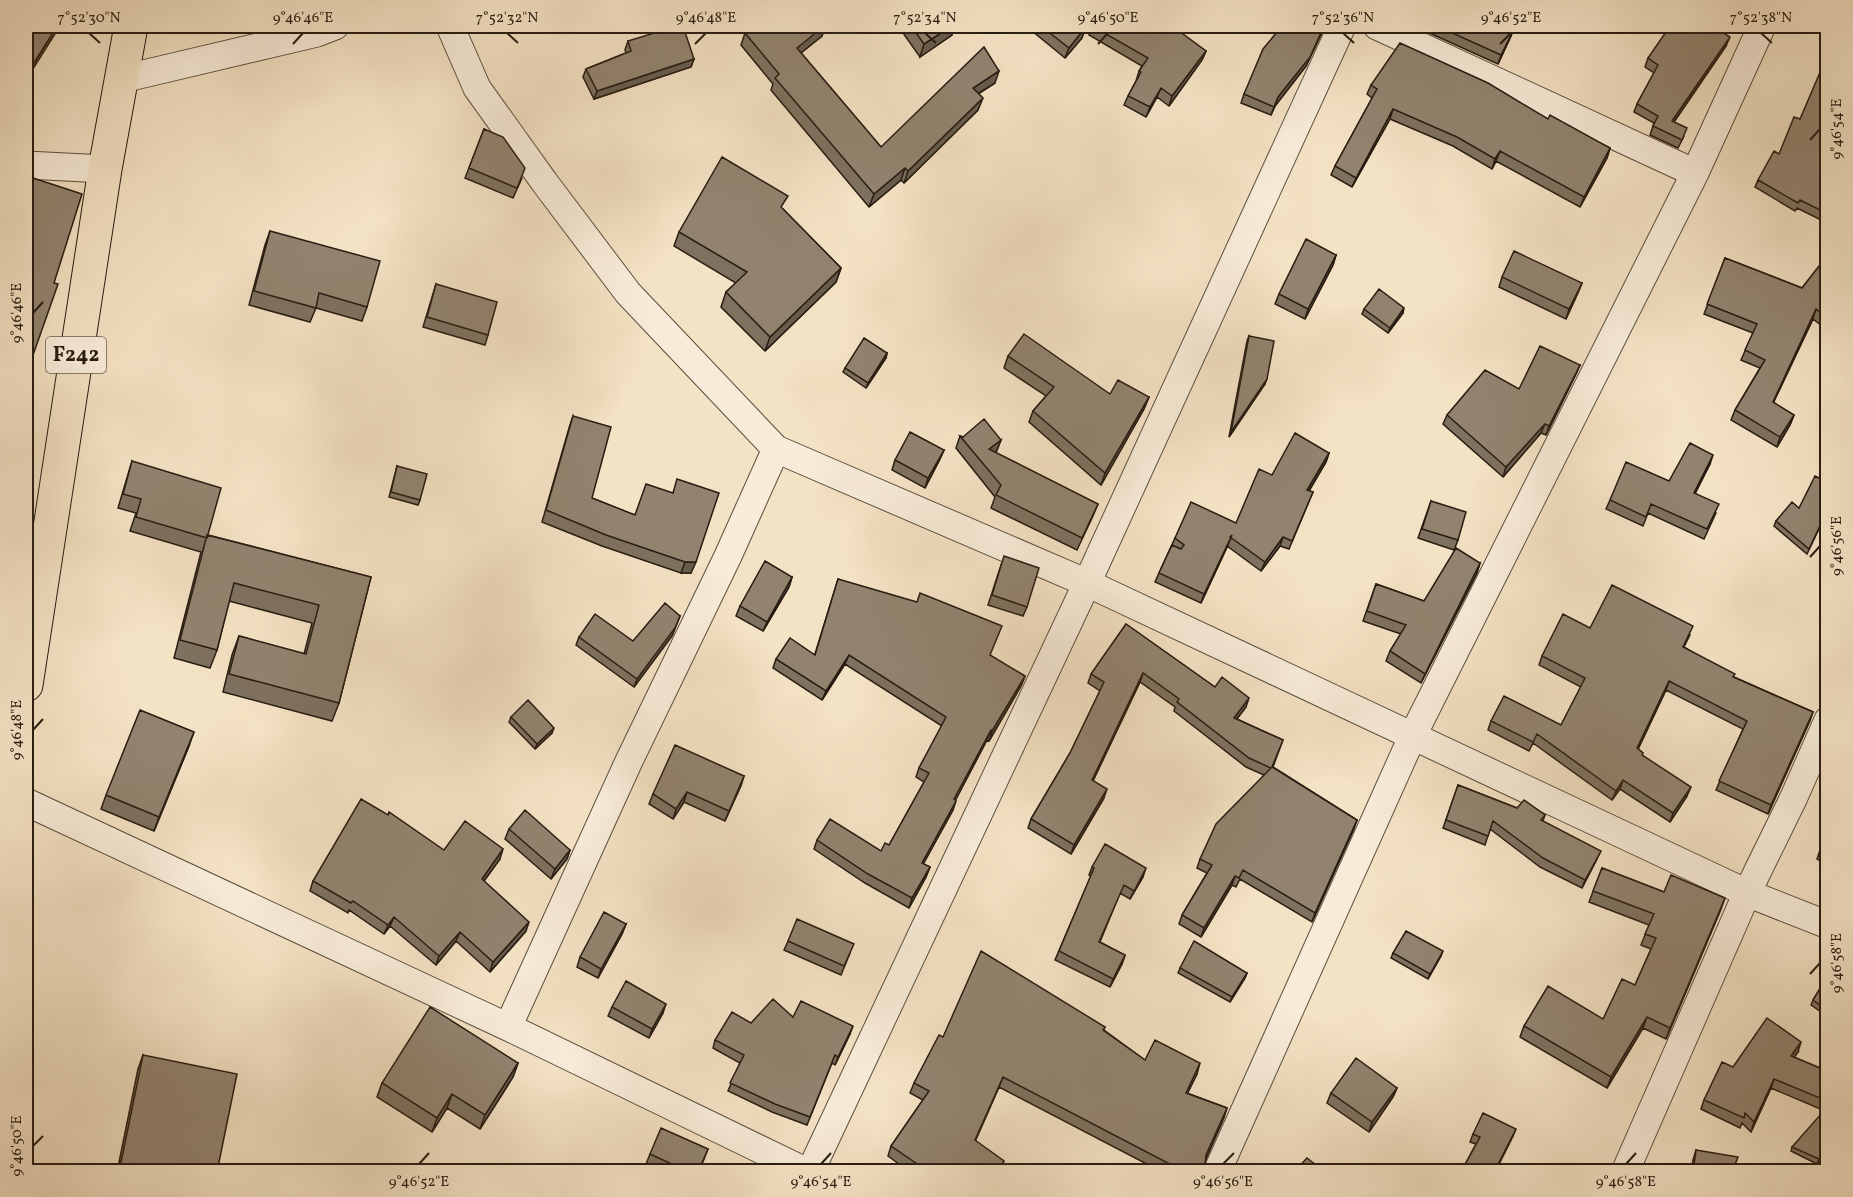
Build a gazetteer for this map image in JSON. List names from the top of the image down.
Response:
{
  "streets": {
    "main road": ["F242"]
  },
  "coordinates": [
    "7°52'30\"N",
    "9°46'46\"E",
    "7°52'32\"N",
    "9°46'48\"E",
    "7°52'34\"N",
    "9°46'50\"E",
    "7°52'36\"N",
    "9°46'52\"E",
    "7°52'38\"N",
    "9°46'54\"E",
    "9°46'56\"E",
    "9°46'58\"E"
  ]
}
